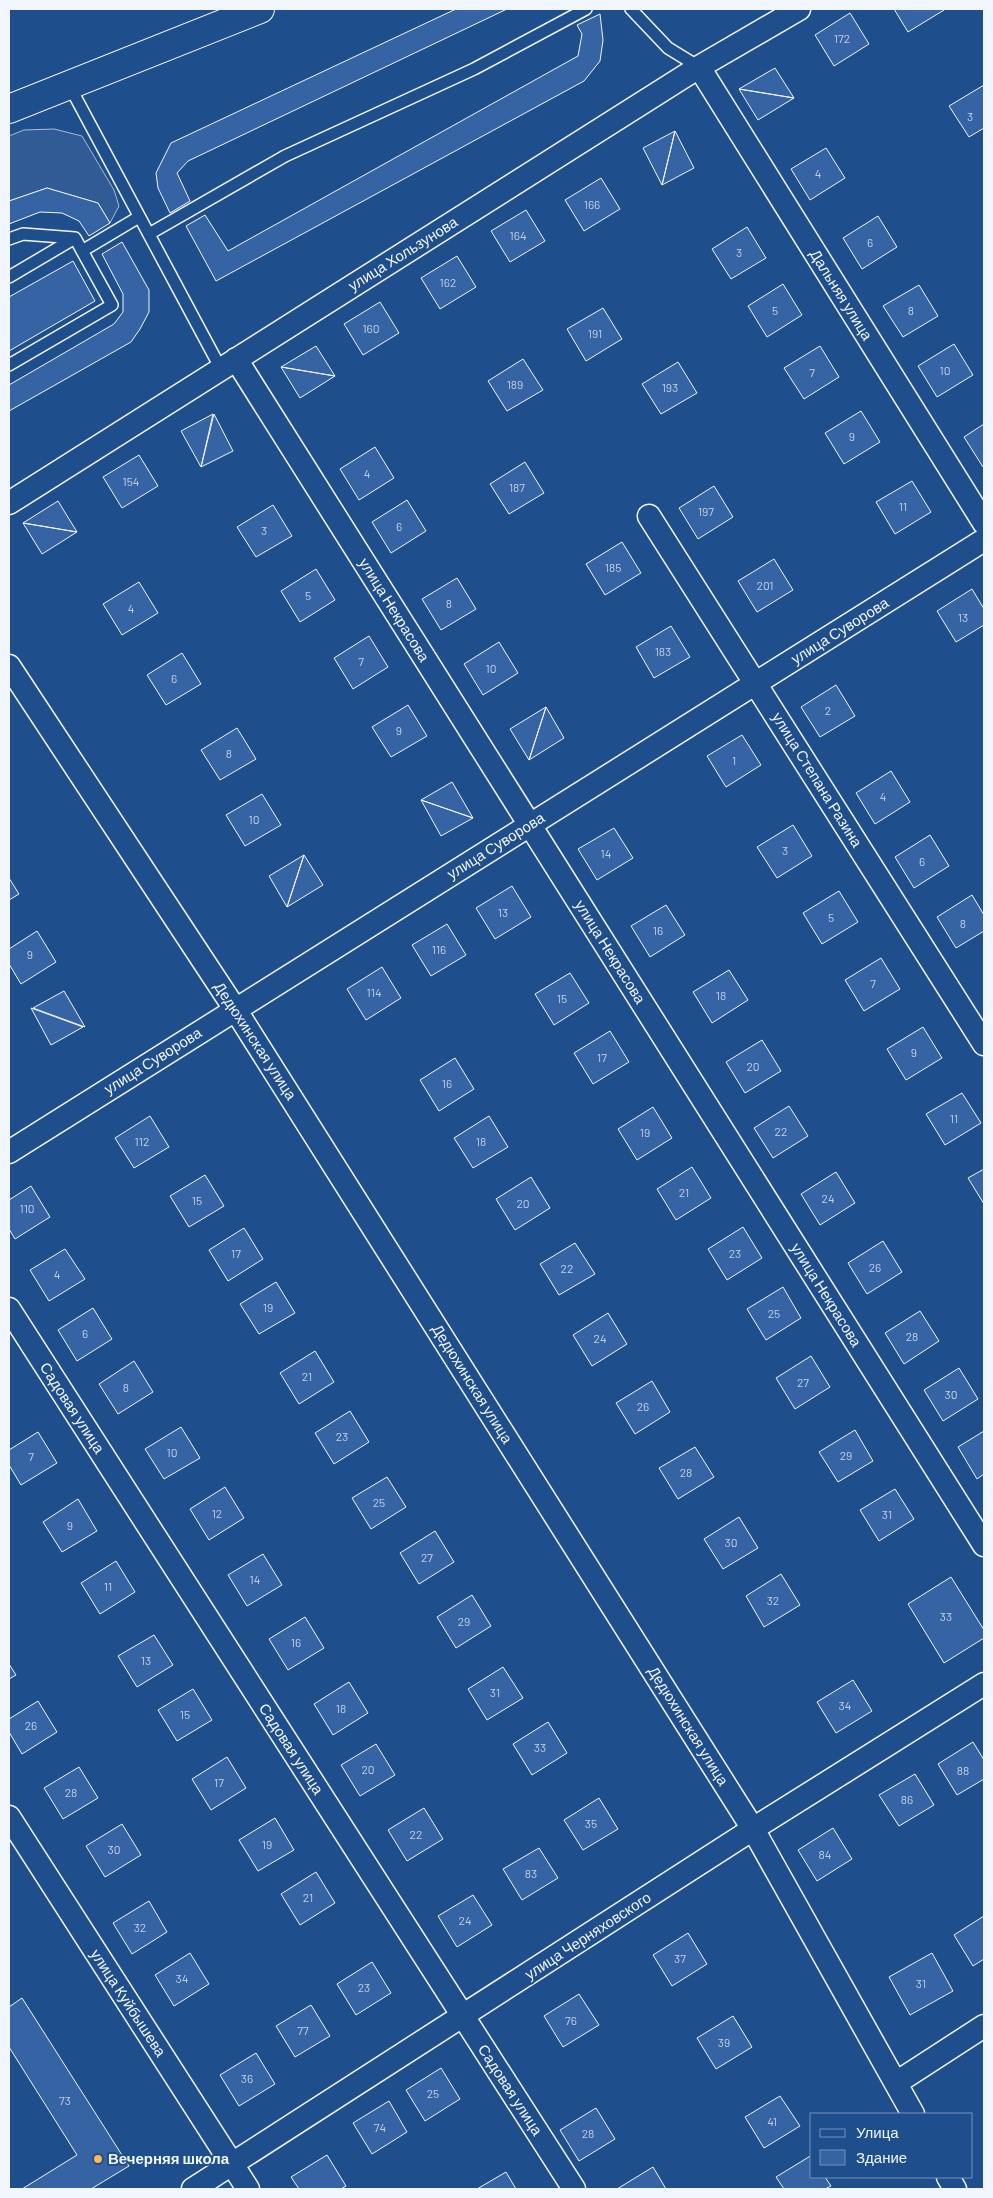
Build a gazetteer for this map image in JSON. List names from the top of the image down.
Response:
{
  "streets": {
    "street": [
      "улица Хользунова",
      "Дальняя улица",
      "улица Некрасова",
      "улица Суворова",
      "улица Степана Разина",
      "Дедюхинская улица",
      "Садовая улица",
      "улица Черняховского",
      "улица Куйбышева"
    ]
  },
  "crossings": [
    ["улица Хользунова", "Дальняя улица"],
    ["улица Хользунова", "улица Некрасова"],
    ["улица Некрасова", "улица Суворова"],
    ["улица Суворова", "улица Степана Разина"],
    ["улица Суворова", "Дедюхинская улица"],
    ["Дедюхинская улица", "улица Черняховского"],
    ["Садовая улица", "улица Черняховского"],
    ["улица Черняховского", "улица Куйбышева"]
  ],
  "places": ["Вечерняя школа"],
  "house_numbers": [
    "172",
    "3",
    "4",
    "166",
    "164",
    "6",
    "3",
    "162",
    "5",
    "8",
    "160",
    "191",
    "10",
    "7",
    "189",
    "193",
    "9",
    "4",
    "154",
    "187",
    "11",
    "197",
    "6",
    "3",
    "185",
    "201",
    "5",
    "8",
    "4",
    "13",
    "183",
    "7",
    "10",
    "6",
    "2",
    "9",
    "8",
    "1",
    "4",
    "10",
    "3",
    "14",
    "6",
    "13",
    "5",
    "8",
    "16",
    "116",
    "9",
    "7",
    "114",
    "18",
    "15",
    "9",
    "17",
    "20",
    "16",
    "11",
    "22",
    "19",
    "112",
    "18",
    "21",
    "24",
    "15",
    "20",
    "110",
    "17",
    "23",
    "26",
    "22",
    "4",
    "19",
    "25",
    "6",
    "28",
    "24",
    "21",
    "27",
    "8",
    "30",
    "26",
    "23",
    "10",
    "29",
    "7",
    "28",
    "25",
    "12",
    "31",
    "9",
    "30",
    "27",
    "14",
    "11",
    "32",
    "33",
    "29",
    "16",
    "13",
    "31",
    "34",
    "18",
    "15",
    "26",
    "33",
    "20",
    "88",
    "17",
    "28",
    "86",
    "35",
    "22",
    "19",
    "30",
    "84",
    "83",
    "21",
    "24",
    "32",
    "37",
    "34",
    "31",
    "23",
    "76",
    "77",
    "39",
    "36",
    "25",
    "73",
    "41",
    "74",
    "28"
  ],
  "legend": ["Улица", "Здание"]
}
